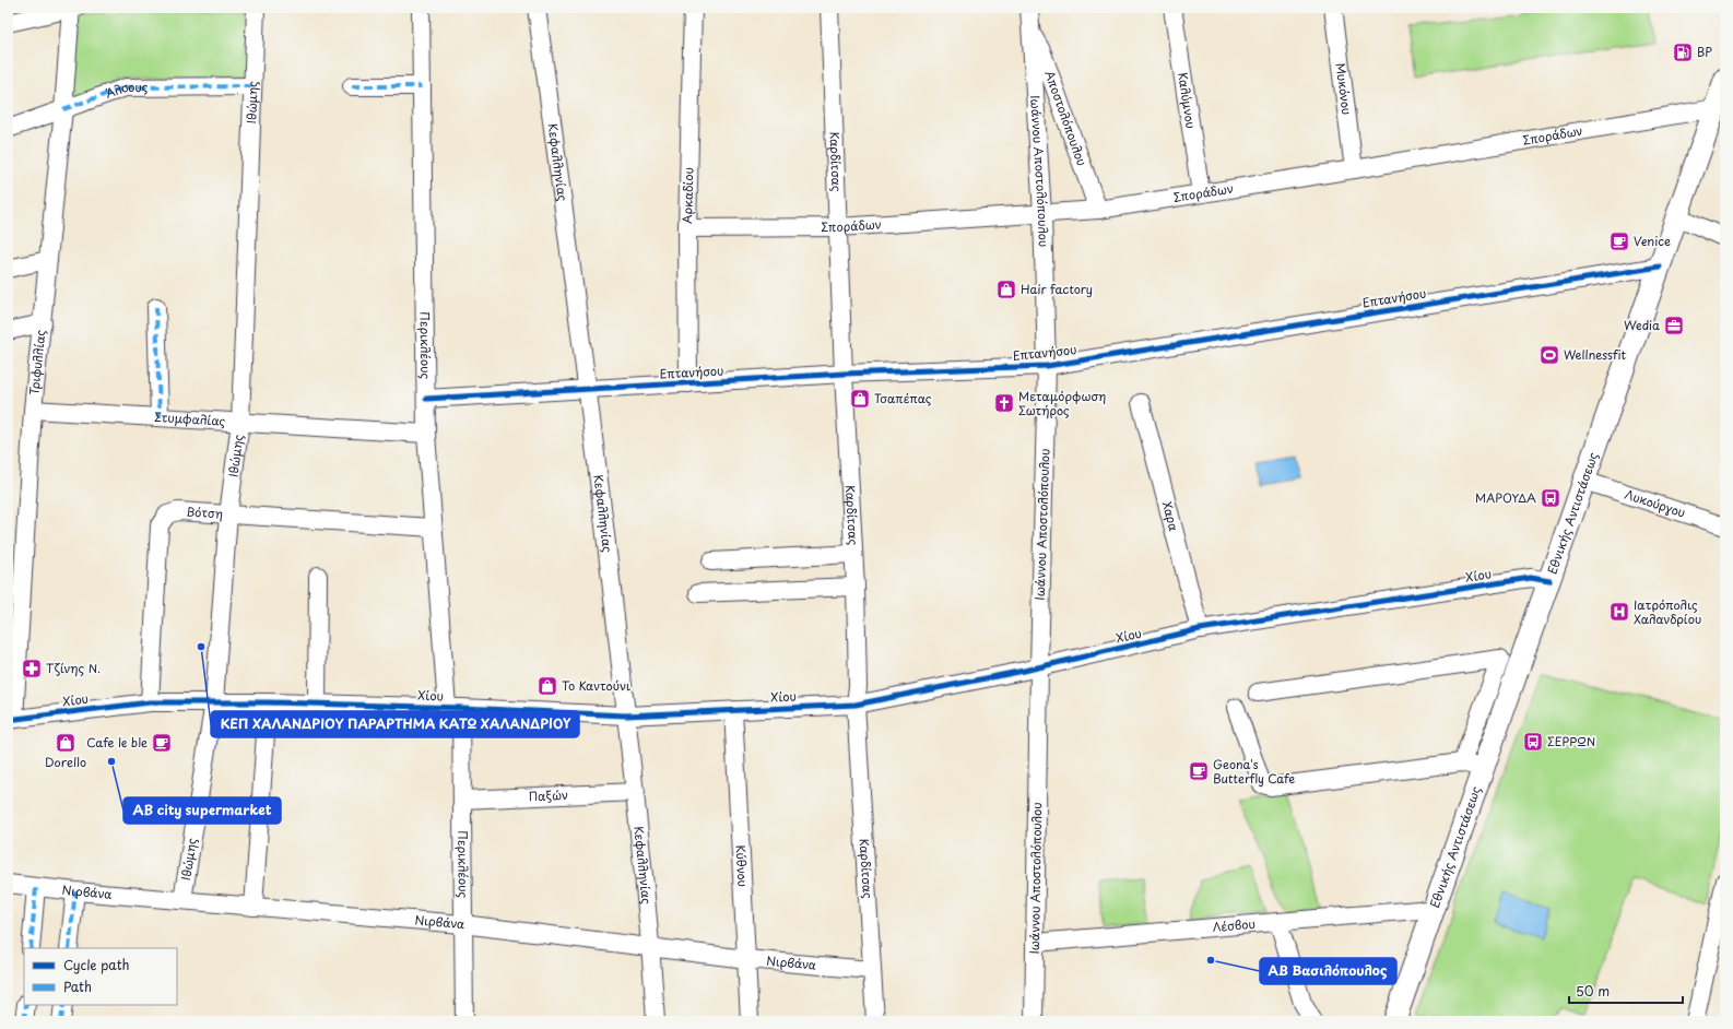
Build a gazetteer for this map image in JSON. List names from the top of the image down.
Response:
{
  "streets": {
    "main road": ["Εθνικής Αντιστάσεως"],
    "street": [
      "Μυκόνου",
      "Άλσους",
      "Καλύμνου",
      "Ιθώμης",
      "Αποστολόπουλου",
      "Σποράδων",
      "Καρδίτσας",
      "Κεφαλληνίας",
      "Ιωάννου Αποστολόπουλου",
      "Αρκαδίου",
      "Επτανήσου",
      "Περικλέους",
      "Τριφυλλίας",
      "Στυμφαλίας",
      "Λυκούργου",
      "Βότση",
      "Χαρα",
      "Χίου",
      "Παξών",
      "Κύθνου",
      "Νιρβάνα",
      "Λέσβου"
    ]
  },
  "crossings": [
    ["Μυκόνου", "Σποράδων"],
    ["Άλσους", "Ιθώμης"],
    ["Άλσους", "Τριφυλλίας"],
    ["Καλύμνου", "Σποράδων"],
    ["Ιθώμης", "Στυμφαλίας"],
    ["Ιθώμης", "Βότση"],
    ["Ιθώμης", "Χίου"],
    ["Ιθώμης", "Νιρβάνα"],
    ["Αποστολόπουλου", "Σποράδων"],
    ["Αποστολόπουλου", "Ιωάννου Αποστολόπουλου"],
    ["Σποράδων", "Καρδίτσας"],
    ["Σποράδων", "Ιωάννου Αποστολόπουλου"],
    ["Σποράδων", "Αρκαδίου"],
    ["Σποράδων", "Εθνικής Αντιστάσεως"],
    ["Καρδίτσας", "Επτανήσου"],
    ["Καρδίτσας", "Χίου"],
    ["Καρδίτσας", "Νιρβάνα"],
    ["Κεφαλληνίας", "Επτανήσου"],
    ["Κεφαλληνίας", "Χίου"],
    ["Κεφαλληνίας", "Παξών"],
    ["Κεφαλληνίας", "Νιρβάνα"],
    ["Ιωάννου Αποστολόπουλου", "Επτανήσου"],
    ["Ιωάννου Αποστολόπουλου", "Χίου"],
    ["Ιωάννου Αποστολόπουλου", "Λέσβου"],
    ["Αρκαδίου", "Επτανήσου"],
    ["Επτανήσου", "Περικλέους"],
    ["Επτανήσου", "Εθνικής Αντιστάσεως"],
    ["Περικλέους", "Στυμφαλίας"],
    ["Περικλέους", "Βότση"],
    ["Περικλέους", "Χίου"],
    ["Περικλέους", "Παξών"],
    ["Περικλέους", "Νιρβάνα"],
    ["Τριφυλλίας", "Στυμφαλίας"],
    ["Τριφυλλίας", "Χίου"],
    ["Λυκούργου", "Εθνικής Αντιστάσεως"],
    ["Βότση", "Χίου"],
    ["Εθνικής Αντιστάσεως", "Χίου"],
    ["Εθνικής Αντιστάσεως", "Λέσβου"],
    ["Χαρα", "Χίου"],
    ["Χίου", "Κύθνου"],
    ["Κύθνου", "Νιρβάνα"]
  ],
  "places": {
    "fuel station": ["BP"],
    "cafe": ["Venice", "Cafe le ble", "Geona's Butterfly Cafe"],
    "shop": [
      "Hair factory",
      "Τσαπέπας",
      "Το Καντούνι",
      "Dorello"
    ],
    "office": ["Wedia"],
    "sports": ["Wellnessfit"],
    "church": ["Μεταμόρφωση Σωτήρος"],
    "bus stop": ["ΜΑΡΟΥΔΑ", "ΣΕΡΡΩΝ"],
    "hospital": ["Ιατρόπολις Χαλανδρίου"],
    "other": ["ΚΕΠ ΧΑΛΑΝΔΡΙΟΥ ΠΑΡΑΡΤΗΜΑ ΚΑΤΩ ΧΑΛΑΝΔΡΙΟΥ", "AB city supermarket", "ΑΒ Βασιλόπουλος"],
    "pharmacy": ["Τζίνης Ν."]
  },
  "legend": ["Cycle path", "Path"],
  "scale_bar": "50 m"
}
